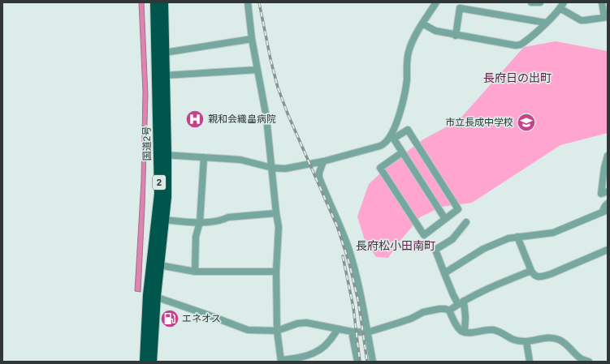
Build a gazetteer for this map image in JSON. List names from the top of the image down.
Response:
{
  "streets": {
    "highway": ["国道2号", "2"]
  },
  "districts": ["長府日の出町", "長府松小田南町"],
  "places": {
    "hospital": ["親和会織畠病院"],
    "school or university": ["市立長成中学校"],
    "fuel station": ["エネオス"]
  }
}
